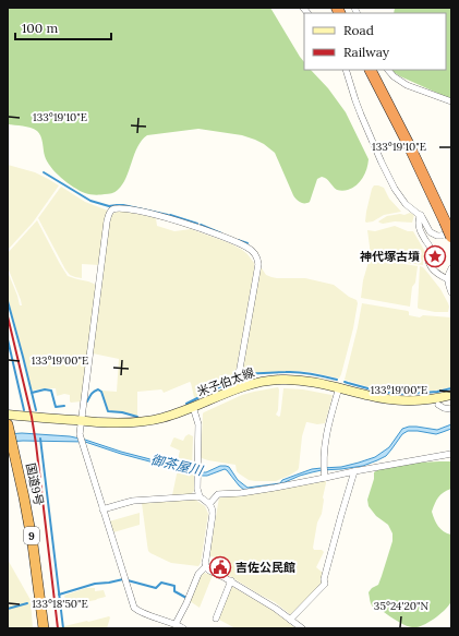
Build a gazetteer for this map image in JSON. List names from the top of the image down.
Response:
{
  "streets": {
    "highway": ["国道9号", "9"],
    "main road": ["米子伯太線"]
  },
  "water": ["御茶屋川"],
  "places": {
    "place": ["神代塚古墳"],
    "public building": ["吉佐公民館"]
  },
  "legend": ["Road", "Railway"],
  "scale_bar": "100 m",
  "coordinates": [
    "133°19'10\"E",
    "133°19'00\"E",
    "133°18'50\"E",
    "35°24'20\"N"
  ]
}
